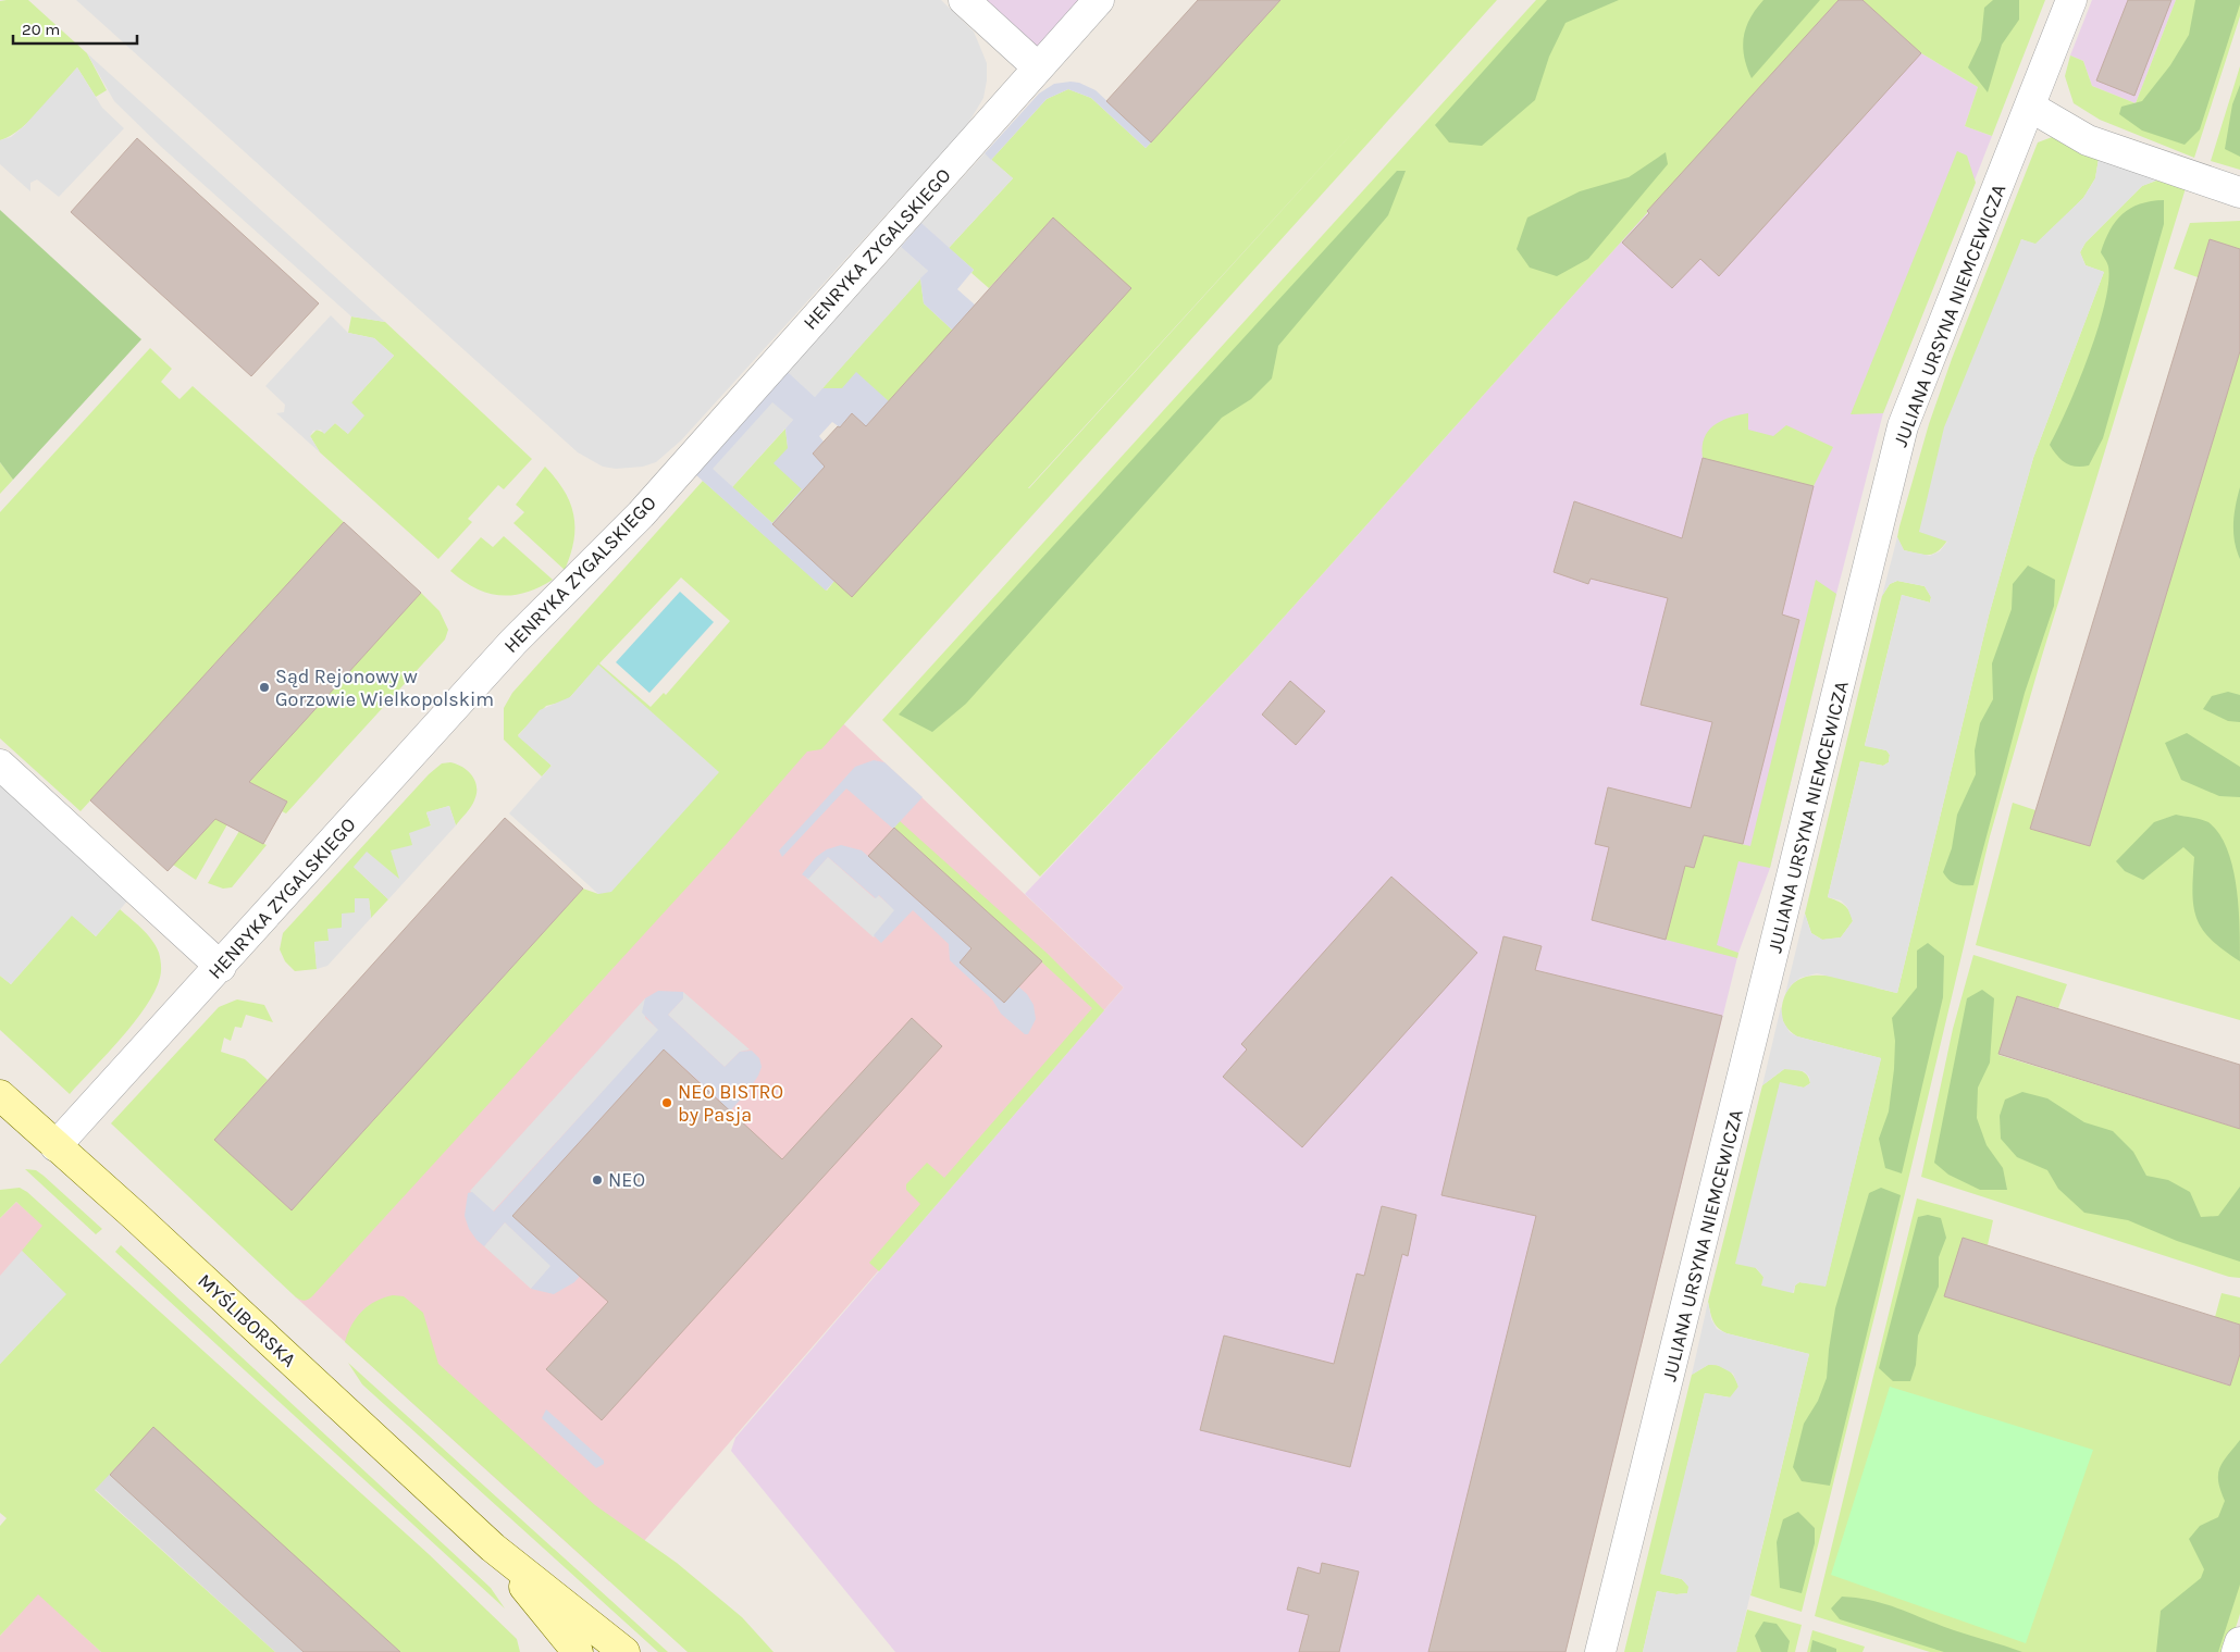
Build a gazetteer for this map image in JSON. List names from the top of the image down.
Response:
{
  "streets": {
    "main road": ["MYŚLIBORSKA"],
    "street": ["HENRYKA ZYGALSKIEGO", "JULIANA URSYNA NIEMCEWICZA"]
  },
  "crossings": [
    ["HENRYKA ZYGALSKIEGO", "MYŚLIBORSKA"]
  ],
  "places": ["Sąd Rejonowy w Gorzowie Wielkopolskim", "NEO BISTRO by Pasja", "NEO"],
  "scale_bar": "20 m"
}
